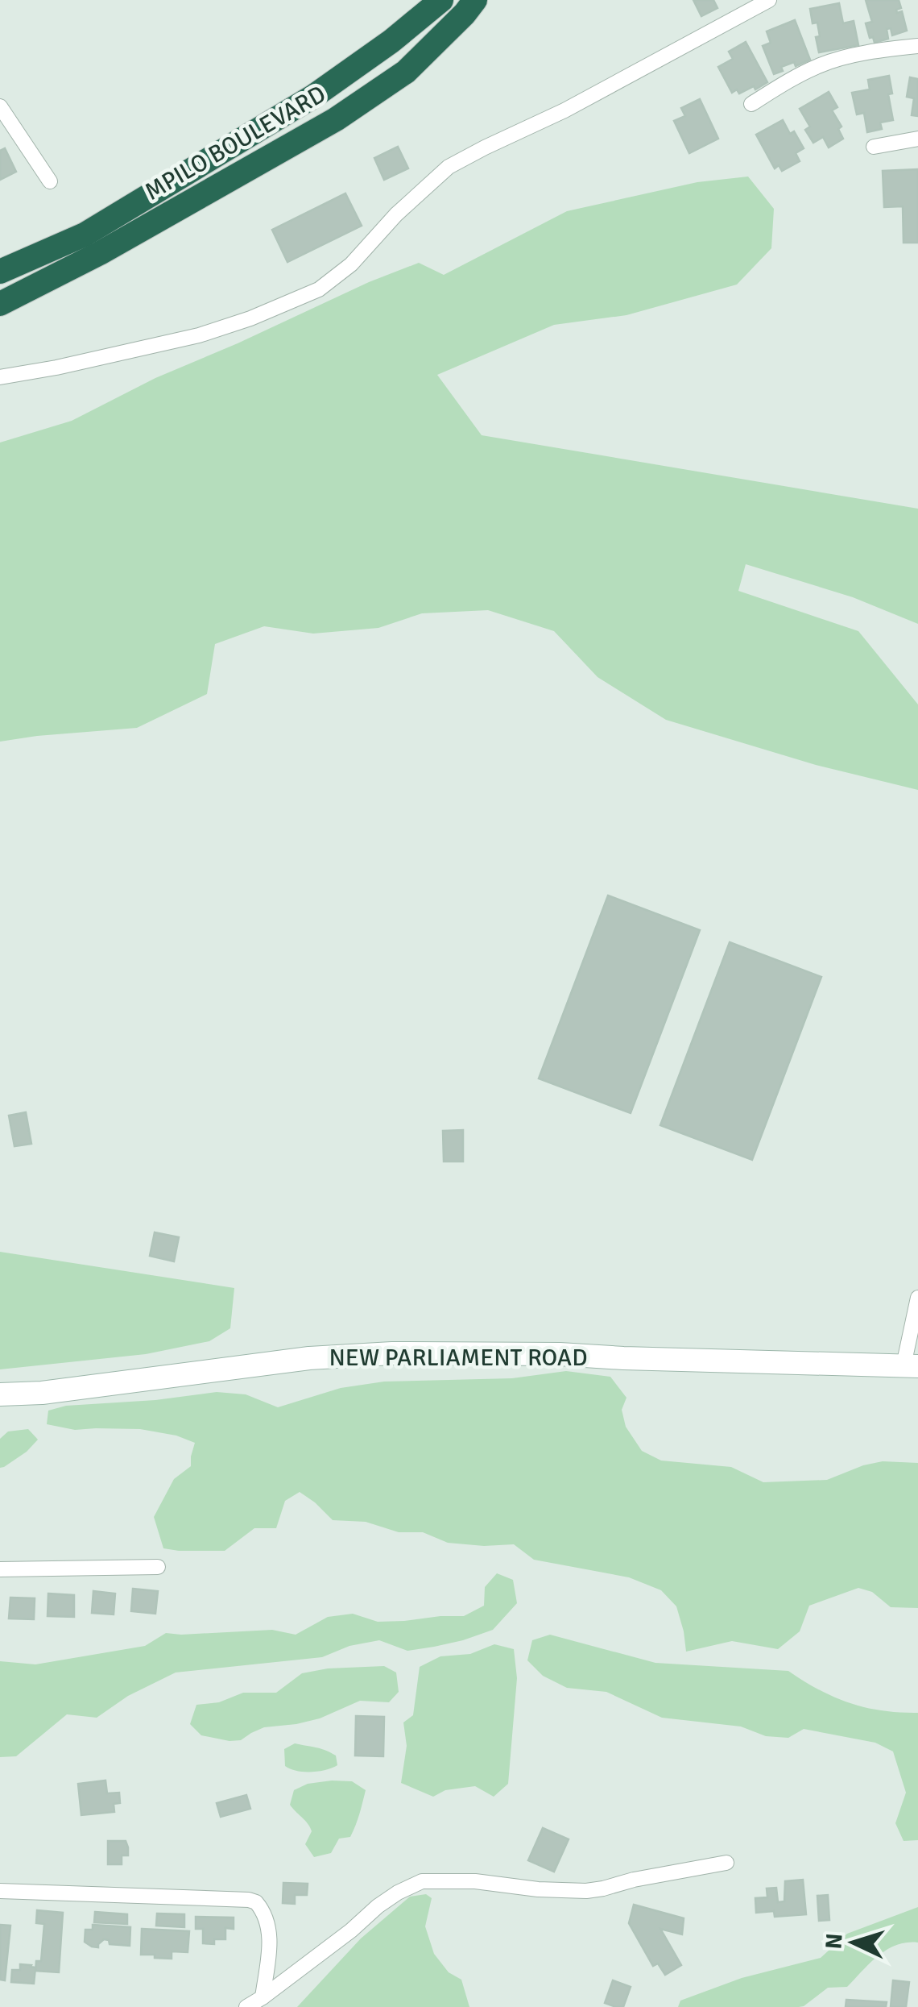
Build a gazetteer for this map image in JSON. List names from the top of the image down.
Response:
{
  "streets": {
    "highway": ["MPILO BOULEVARD"],
    "street": ["NEW PARLIAMENT ROAD"]
  },
  "north": "left"
}
